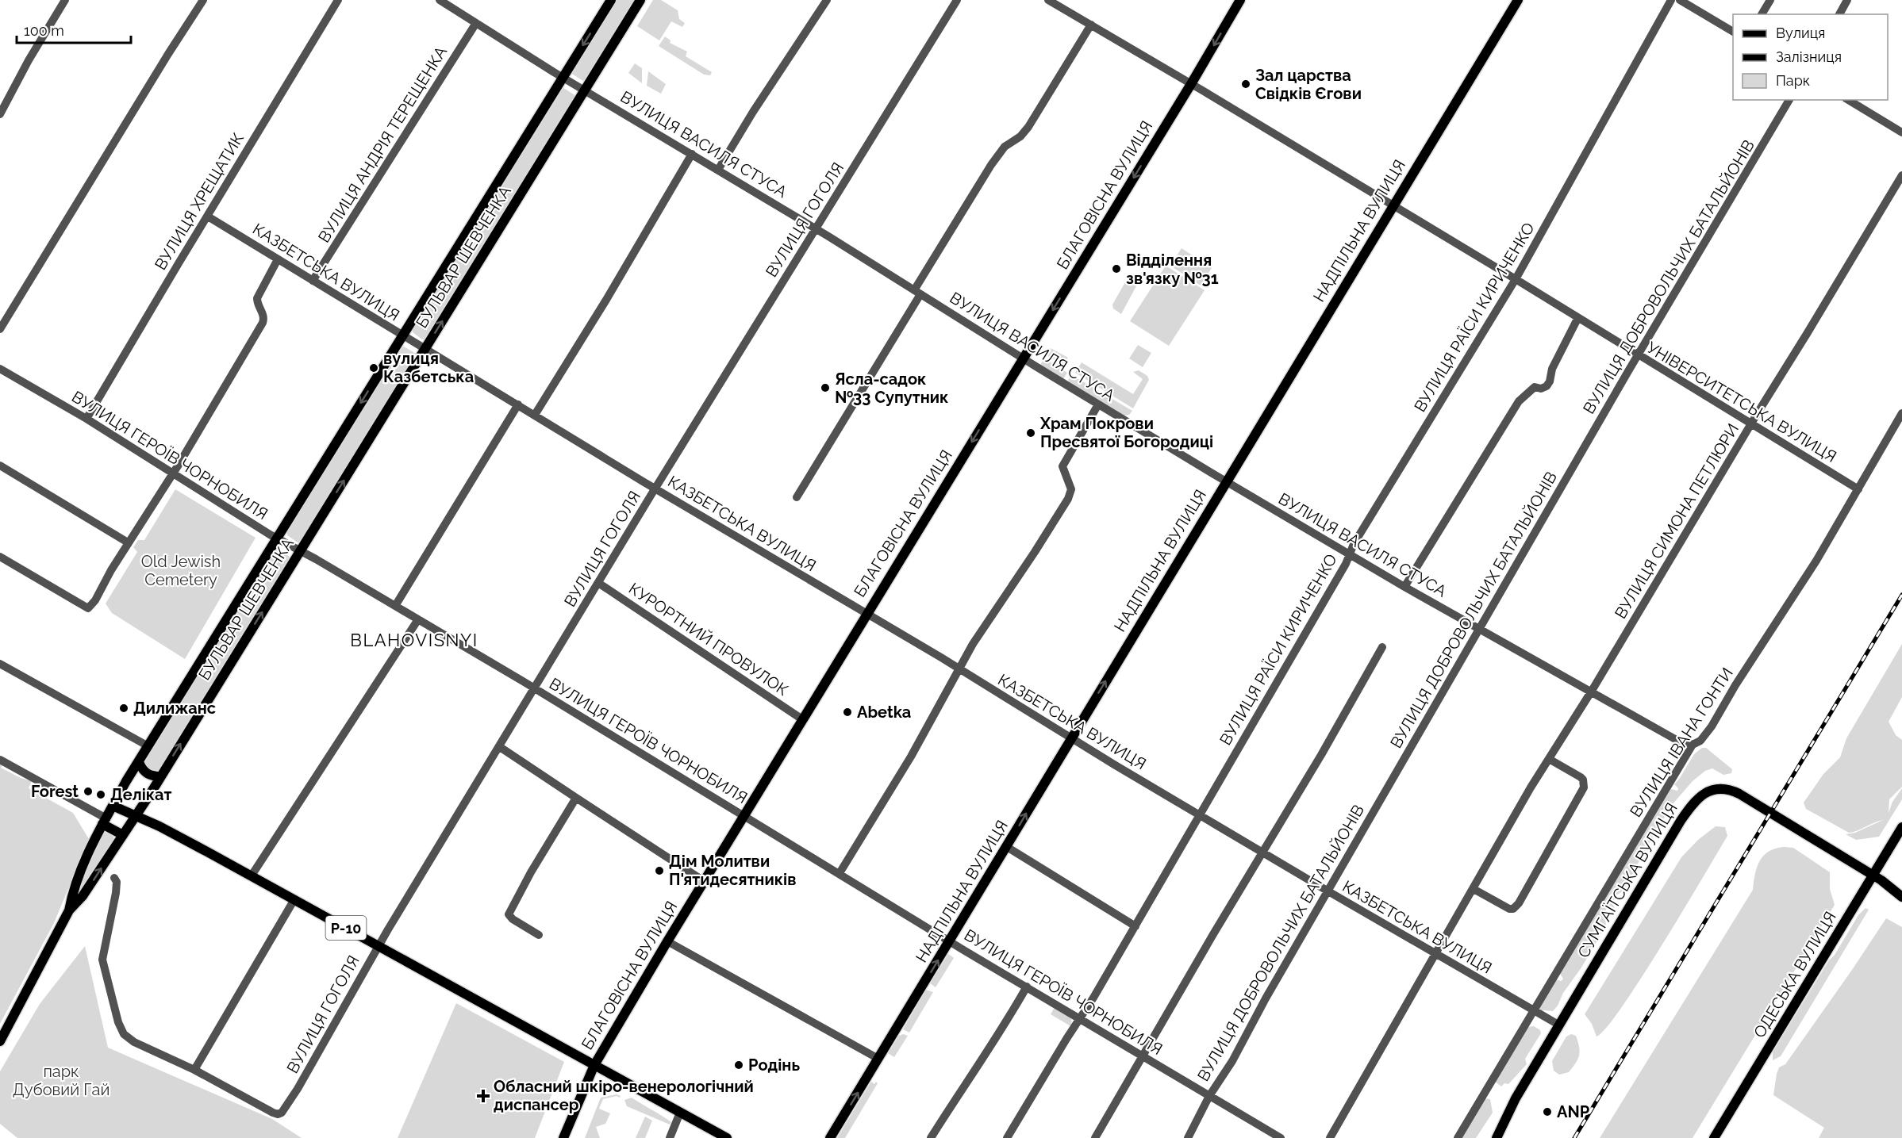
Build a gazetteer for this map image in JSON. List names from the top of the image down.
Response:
{
  "streets": {
    "main road": [
      "БЛАГОВІСНА ВУЛИЦЯ",
      "НАДПІЛЬНА ВУЛИЦЯ",
      "БУЛЬВАР ШЕВЧЕНКА",
      "СУМГАЇТСЬКА ВУЛИЦЯ",
      "Р-10",
      "ОДЕСЬКА ВУЛИЦЯ"
    ],
    "street": [
      "ВУЛИЦЯ АНДРІЯ ТЕРЕЩЕНКА",
      "ВУЛИЦЯ ВАСИЛЯ СТУСА",
      "ВУЛИЦЯ ХРЕЩАТИК",
      "ВУЛИЦЯ ГОГОЛЯ",
      "КАЗБЕТСЬКА ВУЛИЦЯ",
      "ВУЛИЦЯ ДОБРОВОЛЬЧИХ БАТАЛЬЙОНІВ",
      "ВУЛИЦЯ РАЇСИ КИРИЧЕНКО",
      "УНІВЕРСИТЕТСЬКА ВУЛИЦЯ",
      "ВУЛИЦЯ ГЕРОЇВ ЧОРНОБИЛЯ",
      "ВУЛИЦЯ СИМОНА ПЕТЛЮРИ",
      "КУРОРТНИЙ ПРОВУЛОК",
      "ВУЛИЦЯ ІВАНА ГОНТИ"
    ]
  },
  "crossings": [
    ["ВУЛИЦЯ АНДРІЯ ТЕРЕЩЕНКА", "ВУЛИЦЯ ВАСИЛЯ СТУСА"],
    ["ВУЛИЦЯ АНДРІЯ ТЕРЕЩЕНКА", "КАЗБЕТСЬКА ВУЛИЦЯ"],
    ["ВУЛИЦЯ ВАСИЛЯ СТУСА", "БЛАГОВІСНА ВУЛИЦЯ"],
    ["ВУЛИЦЯ ВАСИЛЯ СТУСА", "ВУЛИЦЯ ГОГОЛЯ"],
    ["ВУЛИЦЯ ВАСИЛЯ СТУСА", "НАДПІЛЬНА ВУЛИЦЯ"],
    ["ВУЛИЦЯ ВАСИЛЯ СТУСА", "БУЛЬВАР ШЕВЧЕНКА"],
    ["ВУЛИЦЯ ВАСИЛЯ СТУСА", "ВУЛИЦЯ ДОБРОВОЛЬЧИХ БАТАЛЬЙОНІВ"],
    ["ВУЛИЦЯ ВАСИЛЯ СТУСА", "ВУЛИЦЯ РАЇСИ КИРИЧЕНКО"],
    ["ВУЛИЦЯ ВАСИЛЯ СТУСА", "ВУЛИЦЯ СИМОНА ПЕТЛЮРИ"],
    ["ВУЛИЦЯ ВАСИЛЯ СТУСА", "ВУЛИЦЯ ІВАНА ГОНТИ"],
    ["БЛАГОВІСНА ВУЛИЦЯ", "КАЗБЕТСЬКА ВУЛИЦЯ"],
    ["БЛАГОВІСНА ВУЛИЦЯ", "УНІВЕРСИТЕТСЬКА ВУЛИЦЯ"],
    ["БЛАГОВІСНА ВУЛИЦЯ", "ВУЛИЦЯ ГЕРОЇВ ЧОРНОБИЛЯ"],
    ["БЛАГОВІСНА ВУЛИЦЯ", "КУРОРТНИЙ ПРОВУЛОК"],
    ["БЛАГОВІСНА ВУЛИЦЯ", "Р-10"],
    ["ВУЛИЦЯ ХРЕЩАТИК", "КАЗБЕТСЬКА ВУЛИЦЯ"],
    ["ВУЛИЦЯ ХРЕЩАТИК", "ВУЛИЦЯ ГЕРОЇВ ЧОРНОБИЛЯ"],
    ["ВУЛИЦЯ ГОГОЛЯ", "КАЗБЕТСЬКА ВУЛИЦЯ"],
    ["ВУЛИЦЯ ГОГОЛЯ", "ВУЛИЦЯ ГЕРОЇВ ЧОРНОБИЛЯ"],
    ["ВУЛИЦЯ ГОГОЛЯ", "КУРОРТНИЙ ПРОВУЛОК"],
    ["ВУЛИЦЯ ГОГОЛЯ", "Р-10"],
    ["НАДПІЛЬНА ВУЛИЦЯ", "КАЗБЕТСЬКА ВУЛИЦЯ"],
    ["НАДПІЛЬНА ВУЛИЦЯ", "УНІВЕРСИТЕТСЬКА ВУЛИЦЯ"],
    ["НАДПІЛЬНА ВУЛИЦЯ", "ВУЛИЦЯ ГЕРОЇВ ЧОРНОБИЛЯ"],
    ["БУЛЬВАР ШЕВЧЕНКА", "КАЗБЕТСЬКА ВУЛИЦЯ"],
    ["БУЛЬВАР ШЕВЧЕНКА", "ВУЛИЦЯ ГЕРОЇВ ЧОРНОБИЛЯ"],
    ["БУЛЬВАР ШЕВЧЕНКА", "Р-10"],
    ["КАЗБЕТСЬКА ВУЛИЦЯ", "ВУЛИЦЯ ДОБРОВОЛЬЧИХ БАТАЛЬЙОНІВ"],
    ["КАЗБЕТСЬКА ВУЛИЦЯ", "ВУЛИЦЯ РАЇСИ КИРИЧЕНКО"],
    ["КАЗБЕТСЬКА ВУЛИЦЯ", "ВУЛИЦЯ СИМОНА ПЕТЛЮРИ"],
    ["КАЗБЕТСЬКА ВУЛИЦЯ", "ВУЛИЦЯ ІВАНА ГОНТИ"],
    ["КАЗБЕТСЬКА ВУЛИЦЯ", "СУМГАЇТСЬКА ВУЛИЦЯ"],
    ["ВУЛИЦЯ ДОБРОВОЛЬЧИХ БАТАЛЬЙОНІВ", "УНІВЕРСИТЕТСЬКА ВУЛИЦЯ"],
    ["ВУЛИЦЯ ДОБРОВОЛЬЧИХ БАТАЛЬЙОНІВ", "ВУЛИЦЯ ГЕРОЇВ ЧОРНОБИЛЯ"],
    ["ВУЛИЦЯ РАЇСИ КИРИЧЕНКО", "УНІВЕРСИТЕТСЬКА ВУЛИЦЯ"],
    ["ВУЛИЦЯ РАЇСИ КИРИЧЕНКО", "ВУЛИЦЯ ГЕРОЇВ ЧОРНОБИЛЯ"],
    ["УНІВЕРСИТЕТСЬКА ВУЛИЦЯ", "ВУЛИЦЯ СИМОНА ПЕТЛЮРИ"],
    ["УНІВЕРСИТЕТСЬКА ВУЛИЦЯ", "ВУЛИЦЯ ІВАНА ГОНТИ"],
    ["СУМГАЇТСЬКА ВУЛИЦЯ", "ОДЕСЬКА ВУЛИЦЯ"]
  ],
  "one_way": ["БЛАГОВІСНА ВУЛИЦЯ", "НАДПІЛЬНА ВУЛИЦЯ"],
  "districts": ["BLAHOVISNYI"],
  "parks": ["Old Jewish Cemetery", "парк Дубовий Гай"],
  "places": {
    "other": [
      "Зал царства Свідків Єгови",
      "Відділення зв'язку №31",
      "вулиця Казбетська",
      "Ясла-садок №33 Супутник",
      "Храм Покрови Пресвятої Богородиці",
      "Дилижанс",
      "Abetka",
      "Forest",
      "Делікат",
      "Дім Молитви П'ятидесятників",
      "Родінь",
      "ANP"
    ],
    "health": ["Обласний шкіро-венерологічний диспансер"]
  },
  "legend": ["Вулиця", "Залізниця", "Парк"],
  "scale_bar": "100 m"
}
